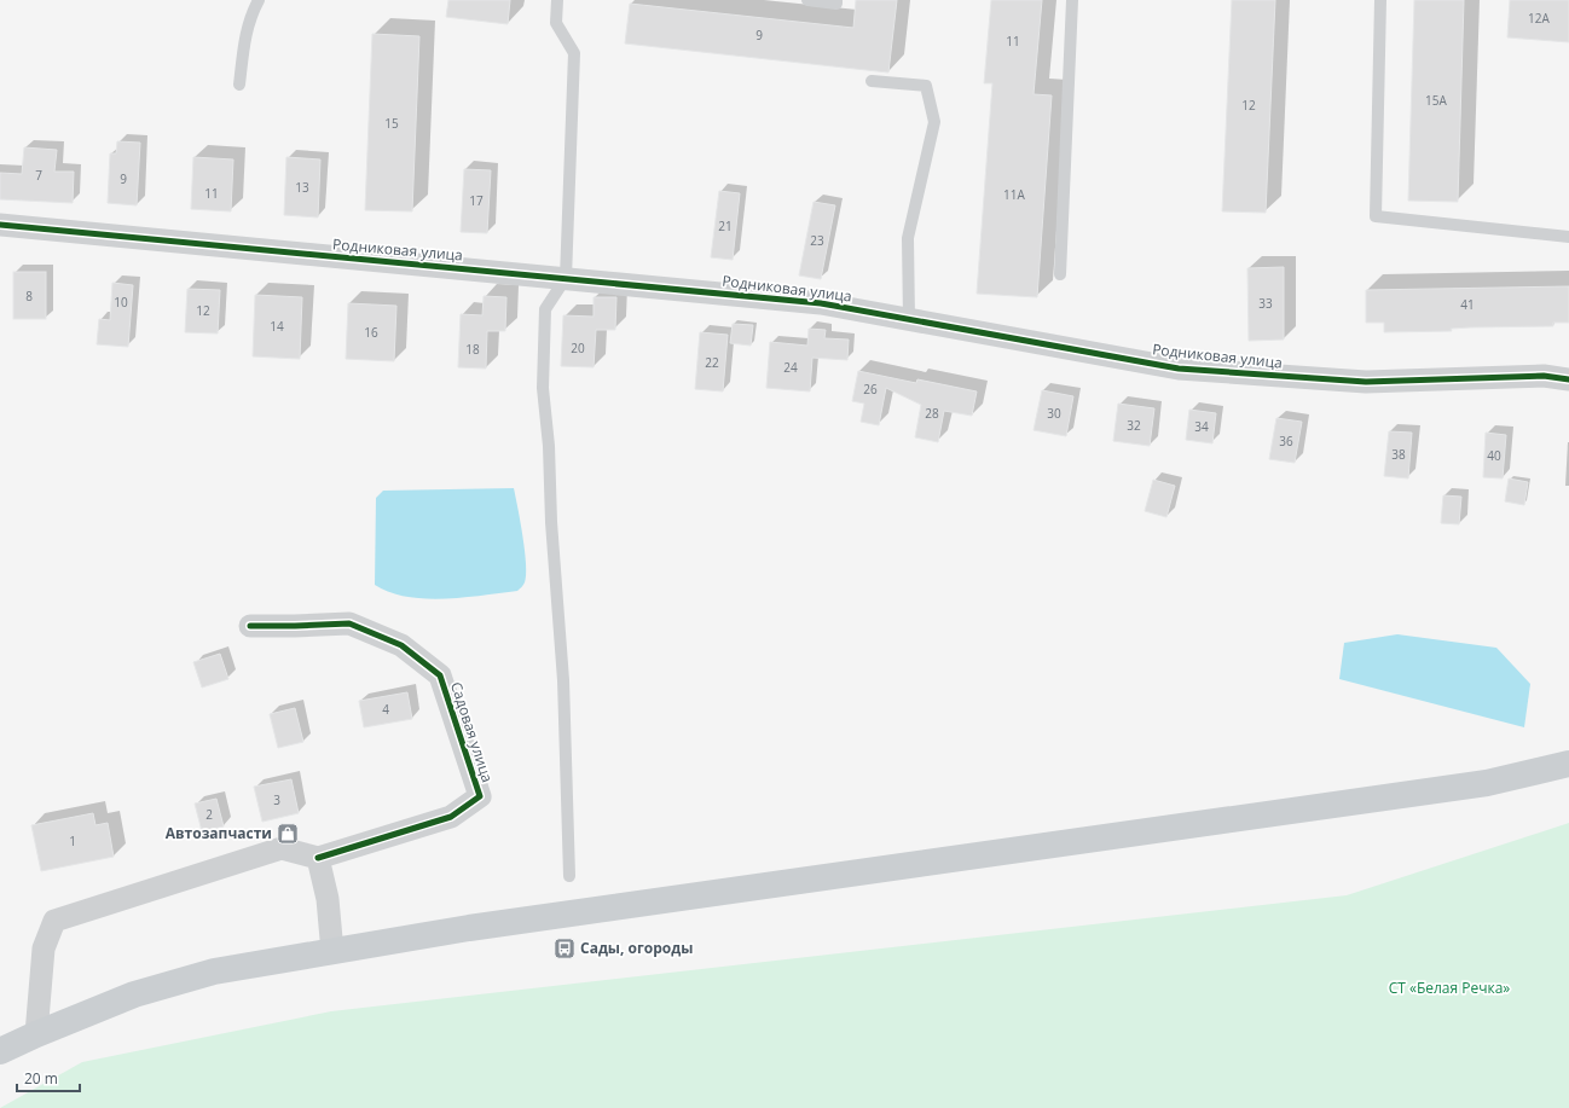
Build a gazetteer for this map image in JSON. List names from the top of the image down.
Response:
{
  "streets": {
    "street": ["Родниковая улица", "Садовая улица"]
  },
  "parks": ["СТ «Белая Речка»"],
  "places": {
    "shop": ["Автозапчасти"],
    "bus stop": ["Сады, огороды"]
  },
  "house_numbers": [
    "12А",
    "9",
    "11",
    "15А",
    "12",
    "15",
    "7",
    "9",
    "13",
    "11",
    "11А",
    "17",
    "21",
    "23",
    "8",
    "10",
    "33",
    "41",
    "12",
    "14",
    "16",
    "20",
    "18",
    "22",
    "24",
    "26",
    "28",
    "30",
    "32",
    "34",
    "36",
    "38",
    "40",
    "4",
    "3",
    "2",
    "1"
  ],
  "scale_bar": "20 m"
}
